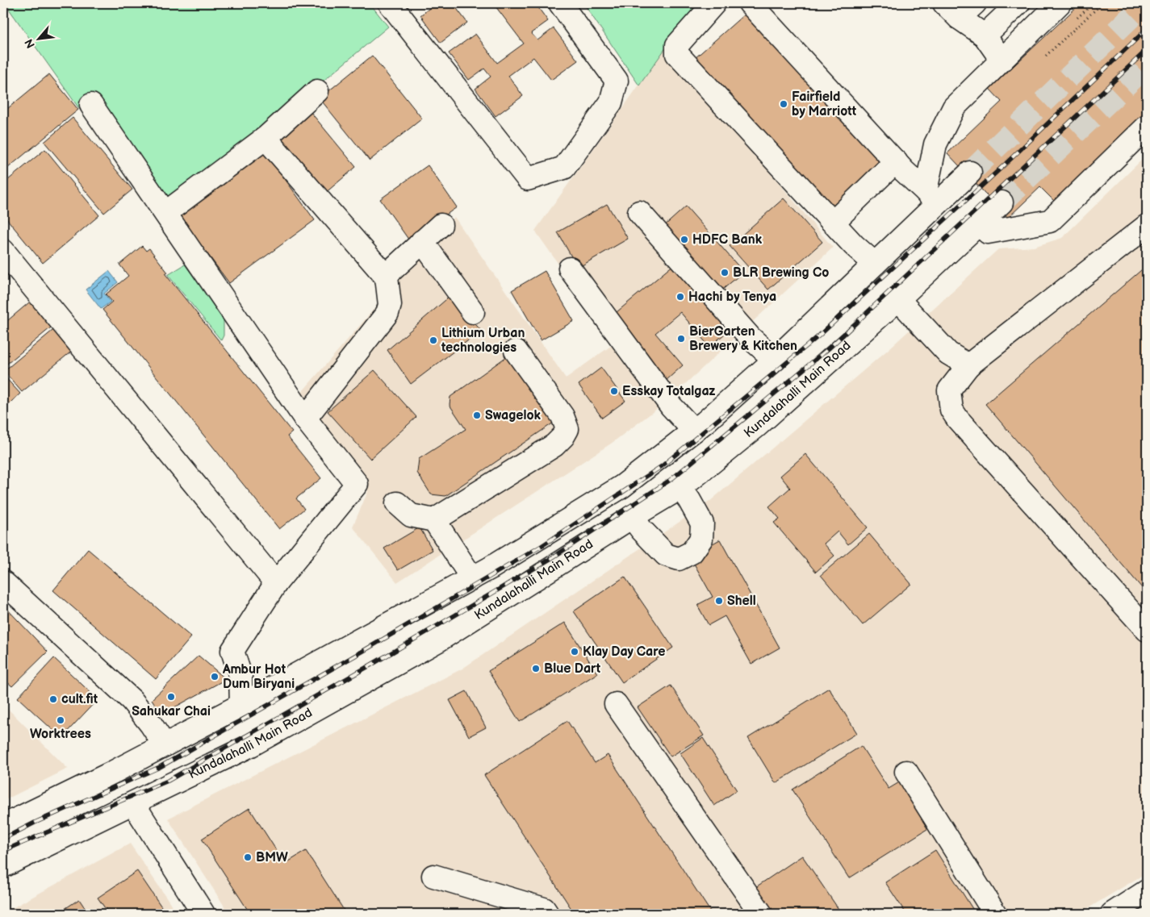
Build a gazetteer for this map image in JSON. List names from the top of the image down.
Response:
{
  "streets": {
    "main road": ["Kundalahalli Main Road"]
  },
  "places": [
    "Fairfield by Marriott",
    "HDFC Bank",
    "BLR Brewing Co",
    "Hachi by Tenya",
    "BierGarten Brewery & Kitchen",
    "Lithium Urban technologies",
    "Esskay Totalgaz",
    "Swagelok",
    "Shell",
    "Klay Day Care",
    "Blue Dart",
    "Ambur Hot Dum Biryani",
    "Sahukar Chai",
    "cult.fit",
    "Worktrees",
    "BMW"
  ],
  "north": "bottom left"
}
